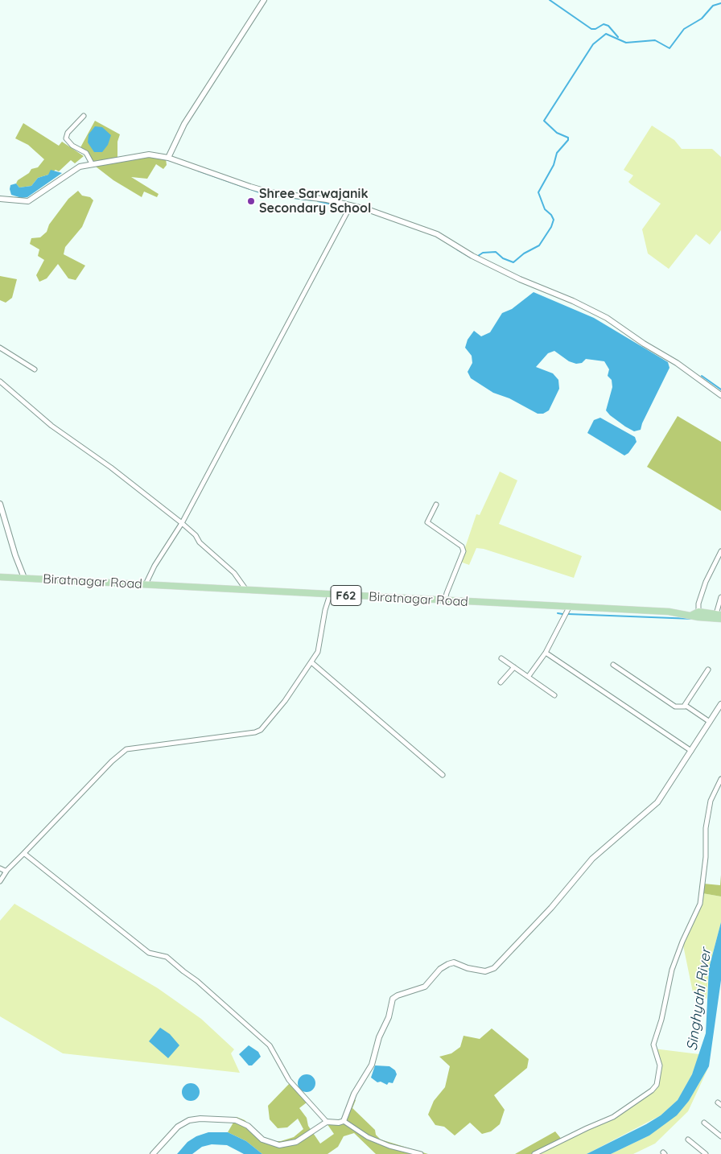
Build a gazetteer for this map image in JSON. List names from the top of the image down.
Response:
{
  "streets": {
    "main road": ["Biratnagar Road", "F62"]
  },
  "water": ["Singhyahi River"],
  "places": ["Shree Sarwajanik Secondary School"]
}
